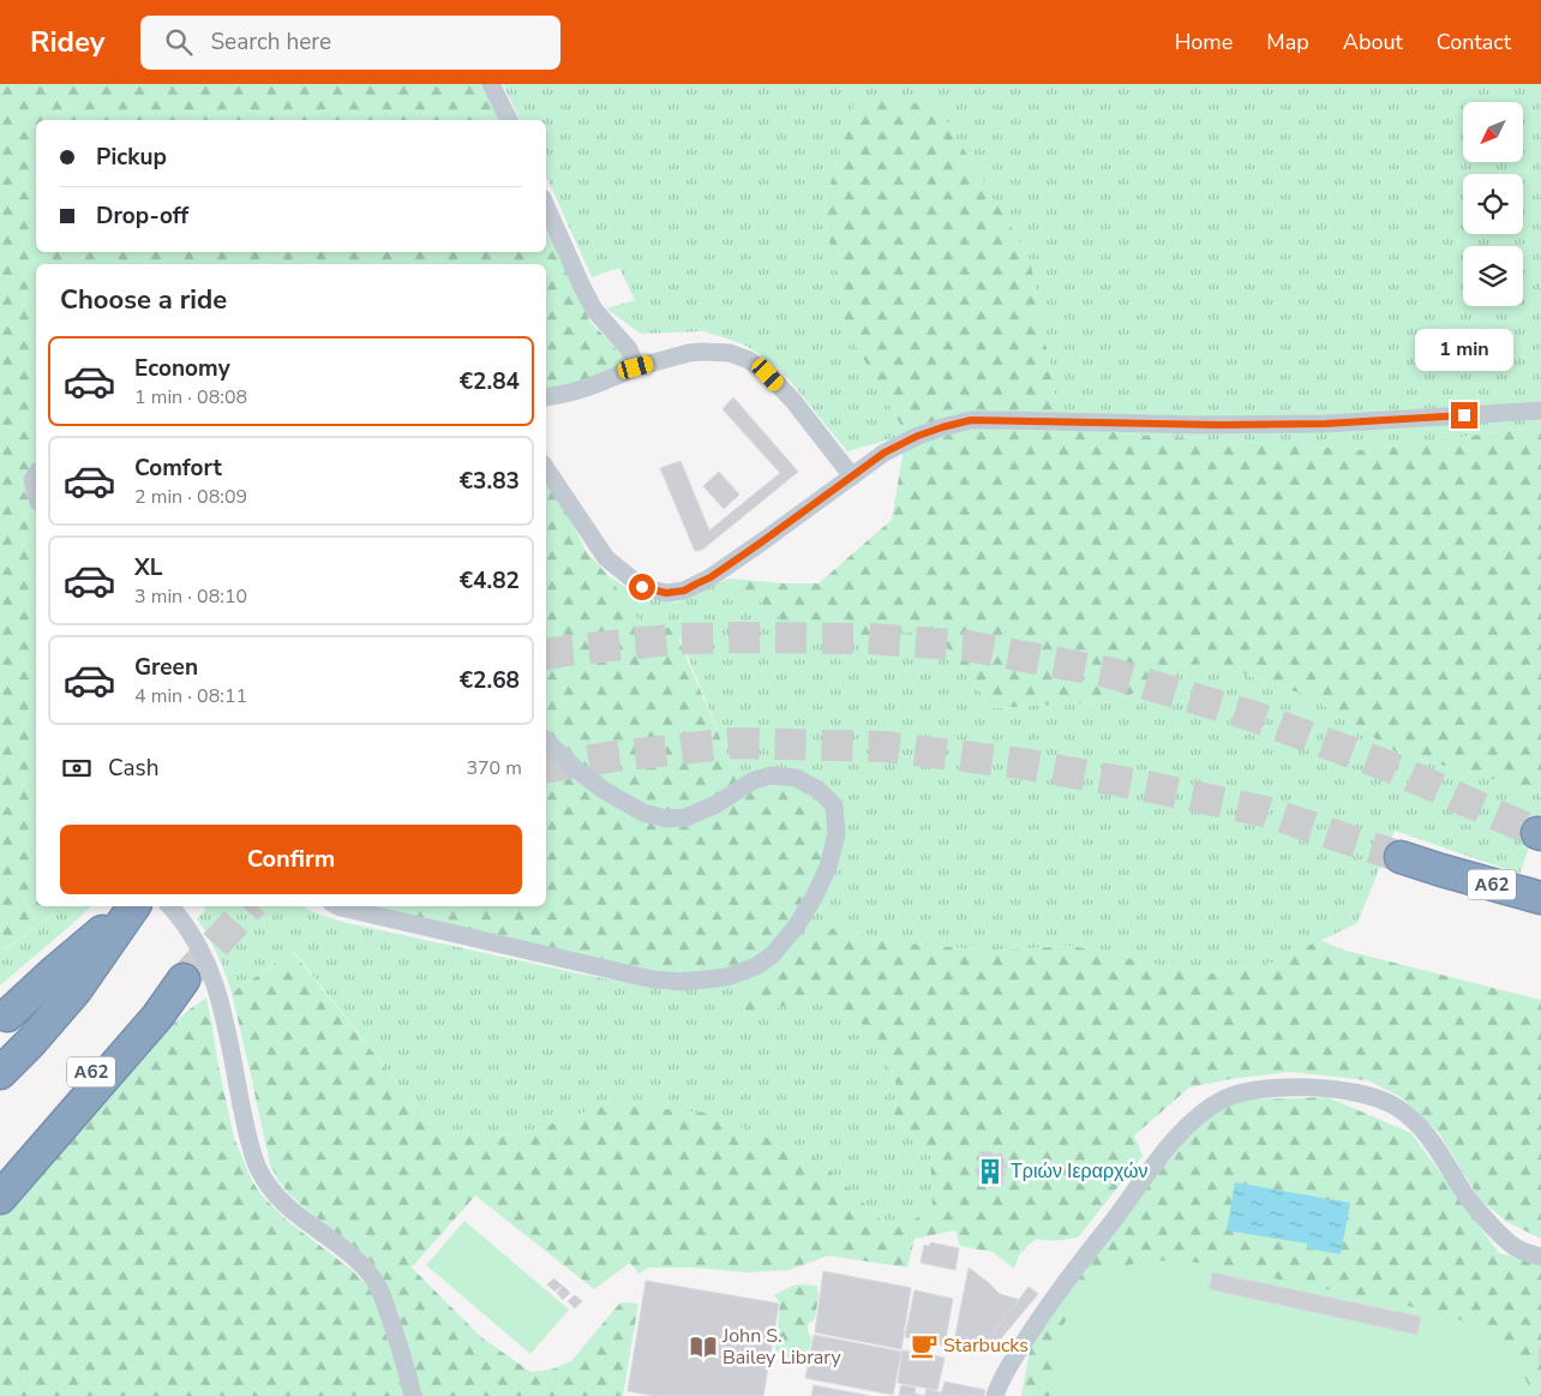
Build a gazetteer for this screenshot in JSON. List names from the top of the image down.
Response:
{
  "streets": {
    "highway": ["Α62"]
  },
  "places": {
    "building": ["Τριών Ιεραρχών"],
    "cafe": ["Starbucks"],
    "library": ["John S. Bailey Library"]
  },
  "north": "bottom left",
  "page": {
    "header": "Ridey",
    "search": "Search here",
    "nav": [
      "Home",
      "Map",
      "About",
      "Contact"
    ],
    "banner": ["Pickup", "Drop-off"],
    "heading": "Choose a ride",
    "bubble": "1 min",
    "list": [
      {
        "name": "Economy",
        "note": "1 min · 08:08",
        "value": "€2.84"
      },
      {
        "name": "Comfort",
        "note": "2 min · 08:09",
        "value": "€3.83"
      },
      {
        "name": "XL",
        "note": "3 min · 08:10",
        "value": "€4.82"
      },
      {
        "name": "Green",
        "note": "4 min · 08:11",
        "value": "€2.68"
      }
    ],
    "pay": ["Cash", "370 m"],
    "buttons": "Confirm"
  }
}
